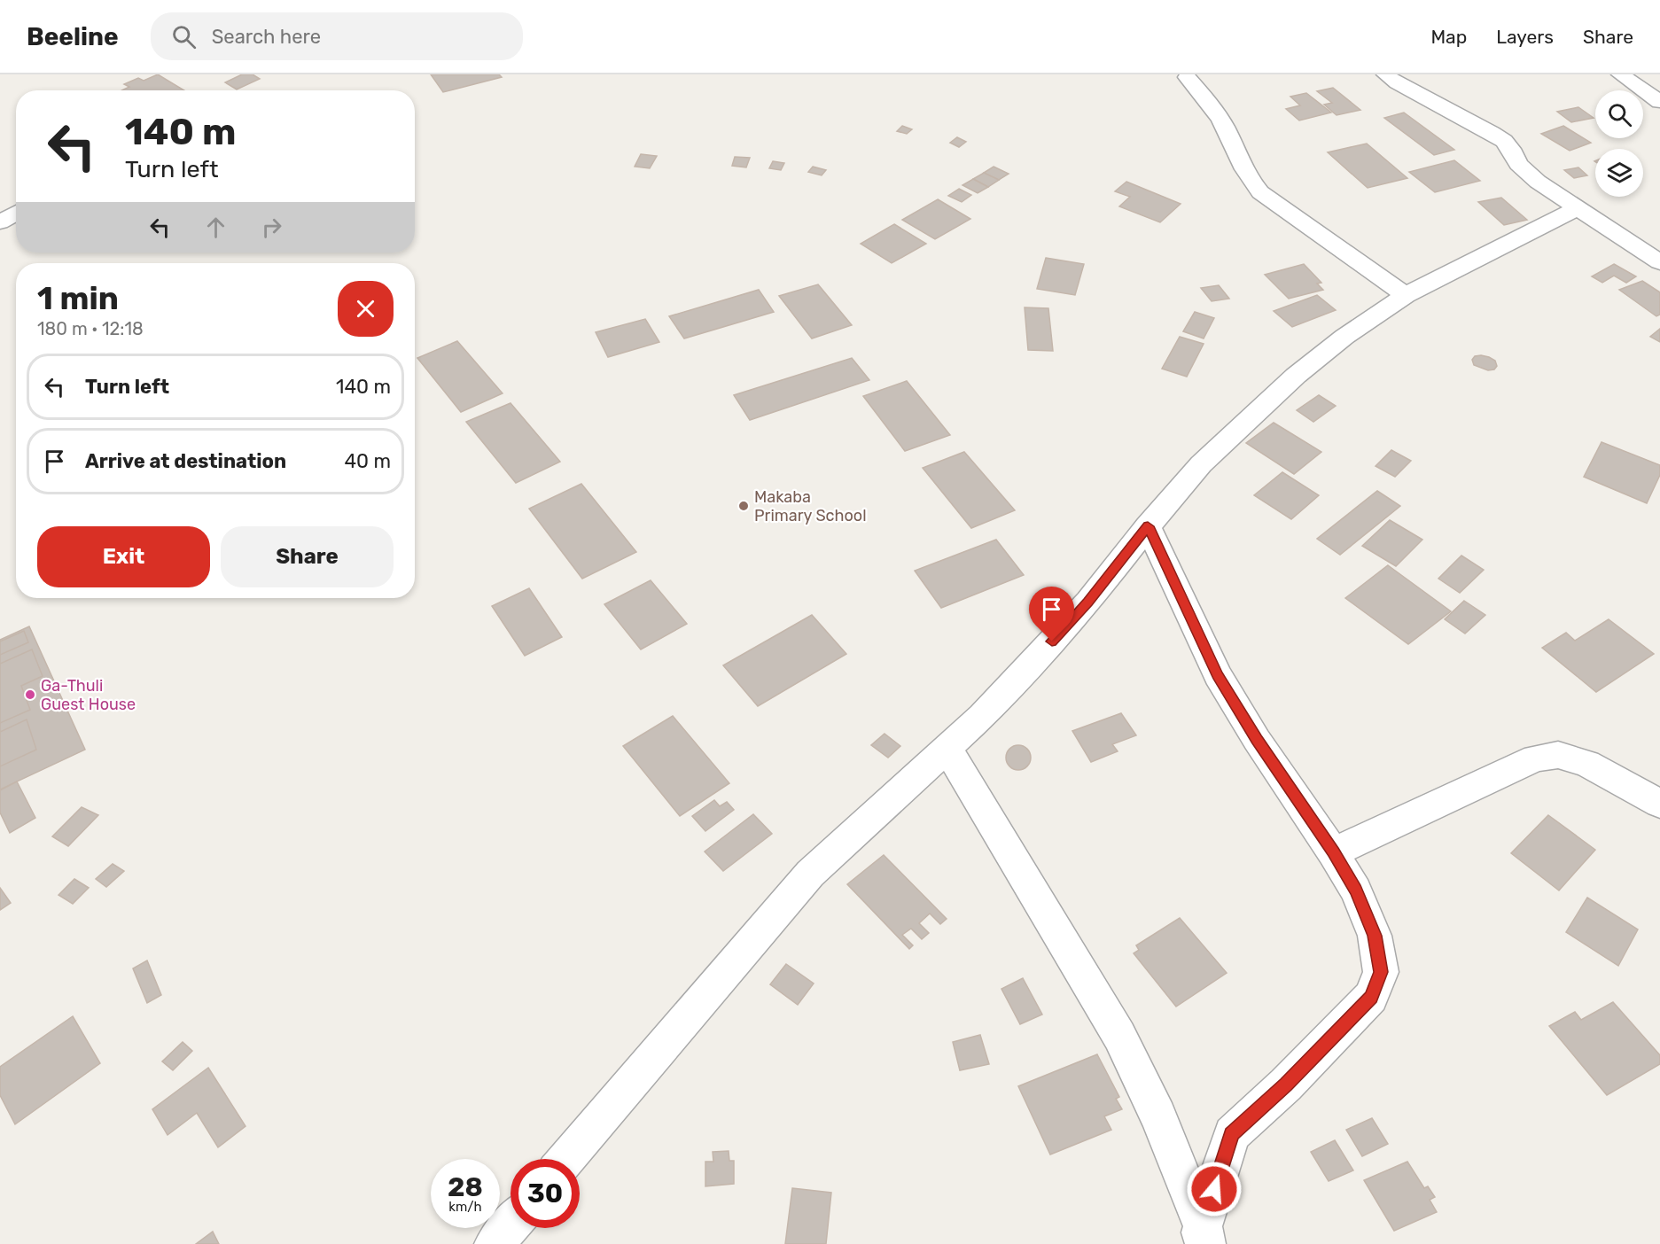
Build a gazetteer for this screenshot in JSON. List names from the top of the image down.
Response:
{
  "places": ["Makaba Primary School", "Ga-Thuli Guest House"],
  "page": {
    "header": "Beeline",
    "search": "Search here",
    "nav": ["Map", "Layers", "Share"],
    "turn": ["140 m", "Turn left"],
    "heading": ["1 min", "180 m · 12:18"],
    "list": [
      {
        "name": "Turn left",
        "value": "140 m"
      },
      {
        "name": "Arrive at destination",
        "value": "40 m"
      }
    ],
    "buttons": ["Exit", "Share"],
    "speed": "28 km/h",
    "limit": "30"
  }
}
